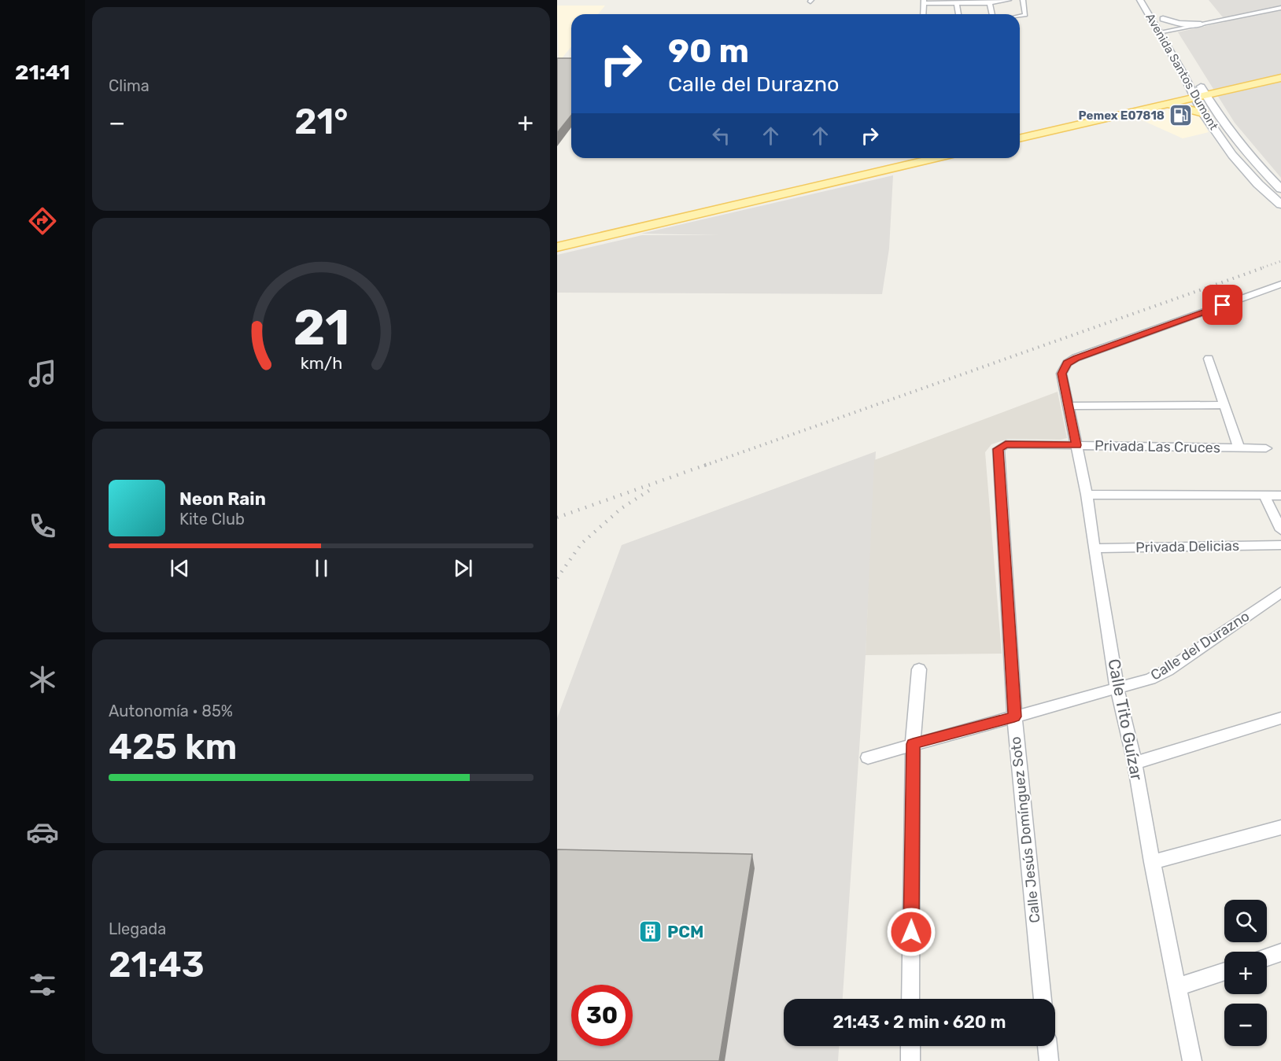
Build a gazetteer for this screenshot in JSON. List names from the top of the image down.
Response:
{
  "streets": {
    "main road": ["Avenida Santos Dumont"],
    "street": [
      "Privada Las Cruces",
      "Privada Delicias",
      "Calle del Durazno",
      "Calle Tito Guízar",
      "Calle Jesús Domínguez Soto"
    ]
  },
  "crossings": [
    ["Privada Las Cruces", "Calle Tito Guízar"],
    ["Privada Las Cruces", "Calle Jesús Domínguez Soto"],
    ["Privada Delicias", "Calle Tito Guízar"],
    ["Calle del Durazno", "Calle Tito Guízar"],
    ["Calle del Durazno", "Calle Jesús Domínguez Soto"],
    ["Calle Tito Guízar", "Calle Jesús Domínguez Soto"]
  ],
  "places": {
    "fuel station": ["Pemex E07818"],
    "building": ["PCM"]
  },
  "page": {
    "tabs": "21:41",
    "tile": [
      "Clima",
      ["Autonomía · 85%", "425 km"],
      ["Llegada", "21:43"]
    ],
    "turn": ["90 m", "Calle del Durazno"],
    "heat": ["−", "21°", "+"],
    "song": ["Neon Rain", "Kite Club"],
    "map_buttons": ["+", "−"],
    "limit": "30",
    "trip": "21:43 · 2 min · 620 m",
    "gauge": ["21", "km/h"]
  }
}
